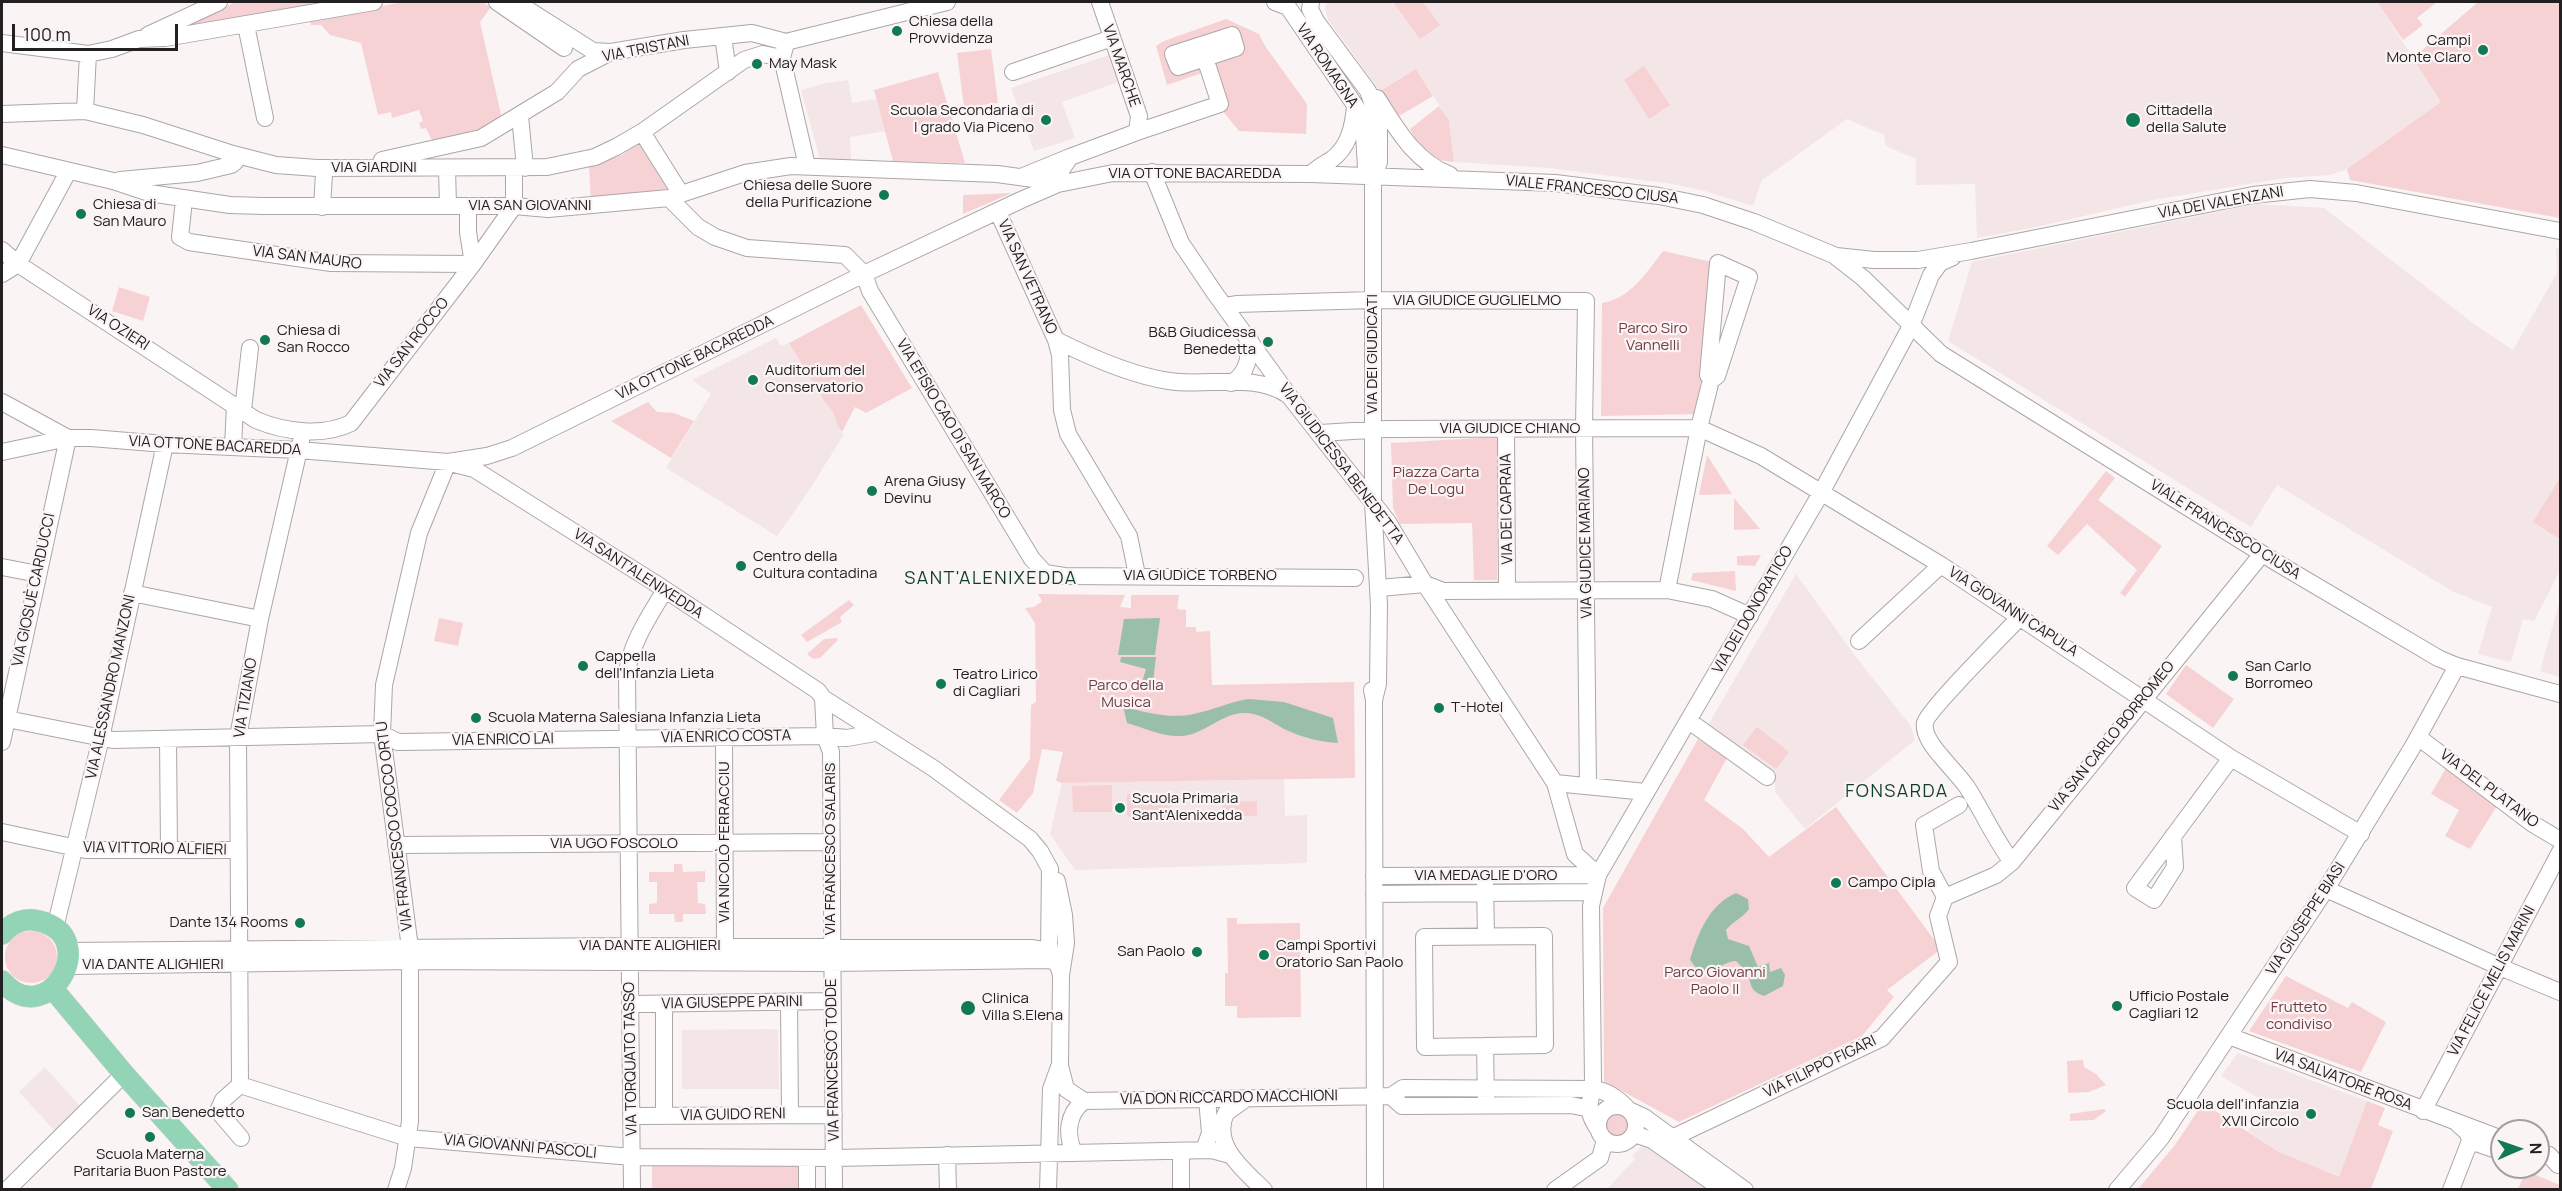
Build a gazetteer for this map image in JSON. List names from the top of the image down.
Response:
{
  "streets": {
    "street": [
      "VIA TRISTANI",
      "VIA MARCHE",
      "VIA ROMAGNA",
      "VIA GIARDINI",
      "VIA OTTONE BACAREDDA",
      "VIALE FRANCESCO CIUSA",
      "VIA DEI VALENZANI",
      "VIA SAN GIOVANNI",
      "VIA SAN MAURO",
      "VIA SAN VETRANO",
      "VIA GIUDICE GUGLIELMO",
      "VIA OZIERI",
      "VIA SAN ROCCO",
      "VIA DEI GIUDICATI",
      "VIA EFISIO CAO DI SAN MARCO",
      "VIA GIUDICE CHIANO",
      "VIA GIUDICESSA BENEDETTA",
      "VIA DEI CAPRAIA",
      "VIA GIUDICE MARIANO",
      "VIA SANT'ALENIXEDDA",
      "VIA GIUDICE TORBENO",
      "VIA GIOSUÈ CARDUCCI",
      "VIA DEI DONORATICO",
      "VIA GIOVANNI CAPULA",
      "VIA ALESSANDRO MANZONI",
      "VIA TIZIANO",
      "VIA ENRICO COSTA",
      "VIA SAN CARLO BORROMEO",
      "VIA ENRICO LAI",
      "VIA DEL PLATANO",
      "VIA FRANCESCO COCCO ORTU",
      "VIA NICOLÒ FERRACCIU",
      "VIA UGO FOSCOLO",
      "VIA VITTORIO ALFIERI",
      "VIA FRANCESCO SALARIS",
      "VIA MEDAGLIE D'ORO",
      "VIA GIUSEPPE BIASI",
      "VIA DANTE ALIGHIERI",
      "VIA FELICE MELIS MARINI",
      "VIA GIUSEPPE PARINI",
      "VIA TORQUATO TASSO",
      "VIA FRANCESCO TODDE",
      "VIA FILIPPO FIGARI",
      "VIA SALVATORE ROSA",
      "VIA DON RICCARDO MACCHIONI",
      "VIA GUIDO RENI",
      "VIA GIOVANNI PASCOLI"
    ]
  },
  "crossings": [
    ["VIA TRISTANI", "VIA GIARDINI"],
    ["VIA ROMAGNA", "VIA OTTONE BACAREDDA"],
    ["VIA ROMAGNA", "VIALE FRANCESCO CIUSA"],
    ["VIA ROMAGNA", "VIA DEI GIUDICATI"],
    ["VIA OTTONE BACAREDDA", "VIALE FRANCESCO CIUSA"],
    ["VIA OTTONE BACAREDDA", "VIA SAN GIOVANNI"],
    ["VIA OTTONE BACAREDDA", "VIA SAN VETRANO"],
    ["VIA OTTONE BACAREDDA", "VIA DEI GIUDICATI"],
    ["VIA OTTONE BACAREDDA", "VIA EFISIO CAO DI SAN MARCO"],
    ["VIA OTTONE BACAREDDA", "VIA GIUDICESSA BENEDETTA"],
    ["VIA OTTONE BACAREDDA", "VIA SANT'ALENIXEDDA"],
    ["VIA OTTONE BACAREDDA", "VIA GIOSUÈ CARDUCCI"],
    ["VIA OTTONE BACAREDDA", "VIA ALESSANDRO MANZONI"],
    ["VIA OTTONE BACAREDDA", "VIA TIZIANO"],
    ["VIA OTTONE BACAREDDA", "VIA FRANCESCO COCCO ORTU"],
    ["VIALE FRANCESCO CIUSA", "VIA DEI VALENZANI"],
    ["VIALE FRANCESCO CIUSA", "VIA DEI GIUDICATI"],
    ["VIALE FRANCESCO CIUSA", "VIA DEI DONORATICO"],
    ["VIALE FRANCESCO CIUSA", "VIA SAN CARLO BORROMEO"],
    ["VIALE FRANCESCO CIUSA", "VIA GIUSEPPE BIASI"],
    ["VIA SAN GIOVANNI", "VIA SAN MAURO"],
    ["VIA SAN GIOVANNI", "VIA SAN ROCCO"],
    ["VIA SAN MAURO", "VIA SAN ROCCO"],
    ["VIA SAN VETRANO", "VIA GIUDICE TORBENO"],
    ["VIA GIUDICE GUGLIELMO", "VIA DEI GIUDICATI"],
    ["VIA GIUDICE GUGLIELMO", "VIA GIUDICESSA BENEDETTA"],
    ["VIA GIUDICE GUGLIELMO", "VIA GIUDICE MARIANO"],
    ["VIA OZIERI", "VIA SAN ROCCO"],
    ["VIA OZIERI", "VIA TIZIANO"],
    ["VIA DEI GIUDICATI", "VIA GIUDICE CHIANO"],
    ["VIA DEI GIUDICATI", "VIA GIUDICESSA BENEDETTA"],
    ["VIA DEI GIUDICATI", "VIA GIUDICE TORBENO"],
    ["VIA DEI GIUDICATI", "VIA MEDAGLIE D'ORO"],
    ["VIA DEI GIUDICATI", "VIA DON RICCARDO MACCHIONI"],
    ["VIA EFISIO CAO DI SAN MARCO", "VIA GIUDICE TORBENO"],
    ["VIA GIUDICE CHIANO", "VIA GIUDICESSA BENEDETTA"],
    ["VIA GIUDICE CHIANO", "VIA DEI CAPRAIA"],
    ["VIA GIUDICE CHIANO", "VIA GIUDICE MARIANO"],
    ["VIA GIUDICE CHIANO", "VIA GIOVANNI CAPULA"],
    ["VIA GIUDICESSA BENEDETTA", "VIA MEDAGLIE D'ORO"],
    ["VIA SANT'ALENIXEDDA", "VIA FRANCESCO COCCO ORTU"],
    ["VIA SANT'ALENIXEDDA", "VIA TORQUATO TASSO"],
    ["VIA GIOSUÈ CARDUCCI", "VIA ENRICO LAI"],
    ["VIA DEI DONORATICO", "VIA GIOVANNI CAPULA"],
    ["VIA DEI DONORATICO", "VIA MEDAGLIE D'ORO"],
    ["VIA GIOVANNI CAPULA", "VIA SAN CARLO BORROMEO"],
    ["VIA GIOVANNI CAPULA", "VIA GIUSEPPE BIASI"],
    ["VIA ALESSANDRO MANZONI", "VIA ENRICO LAI"],
    ["VIA ALESSANDRO MANZONI", "VIA VITTORIO ALFIERI"],
    ["VIA TIZIANO", "VIA ENRICO LAI"],
    ["VIA TIZIANO", "VIA VITTORIO ALFIERI"],
    ["VIA TIZIANO", "VIA DANTE ALIGHIERI"],
    ["VIA TIZIANO", "VIA GIOVANNI PASCOLI"],
    ["VIA ENRICO COSTA", "VIA ENRICO LAI"],
    ["VIA ENRICO COSTA", "VIA NICOLÒ FERRACCIU"],
    ["VIA ENRICO COSTA", "VIA FRANCESCO SALARIS"],
    ["VIA ENRICO COSTA", "VIA TORQUATO TASSO"],
    ["VIA SAN CARLO BORROMEO", "VIA FILIPPO FIGARI"],
    ["VIA ENRICO LAI", "VIA FRANCESCO COCCO ORTU"],
    ["VIA ENRICO LAI", "VIA TORQUATO TASSO"],
    ["VIA DEL PLATANO", "VIA GIUSEPPE BIASI"],
    ["VIA FRANCESCO COCCO ORTU", "VIA UGO FOSCOLO"],
    ["VIA FRANCESCO COCCO ORTU", "VIA DANTE ALIGHIERI"],
    ["VIA FRANCESCO COCCO ORTU", "VIA GIOVANNI PASCOLI"],
    ["VIA NICOLÒ FERRACCIU", "VIA UGO FOSCOLO"],
    ["VIA NICOLÒ FERRACCIU", "VIA DANTE ALIGHIERI"],
    ["VIA UGO FOSCOLO", "VIA FRANCESCO SALARIS"],
    ["VIA UGO FOSCOLO", "VIA TORQUATO TASSO"],
    ["VIA FRANCESCO SALARIS", "VIA DANTE ALIGHIERI"],
    ["VIA FRANCESCO SALARIS", "VIA FRANCESCO TODDE"],
    ["VIA GIUSEPPE BIASI", "VIA SALVATORE ROSA"],
    ["VIA DANTE ALIGHIERI", "VIA TORQUATO TASSO"],
    ["VIA DANTE ALIGHIERI", "VIA FRANCESCO TODDE"],
    ["VIA FELICE MELIS MARINI", "VIA SALVATORE ROSA"],
    ["VIA GIUSEPPE PARINI", "VIA TORQUATO TASSO"],
    ["VIA GIUSEPPE PARINI", "VIA FRANCESCO TODDE"],
    ["VIA TORQUATO TASSO", "VIA GUIDO RENI"],
    ["VIA TORQUATO TASSO", "VIA GIOVANNI PASCOLI"],
    ["VIA FRANCESCO TODDE", "VIA GUIDO RENI"],
    ["VIA FRANCESCO TODDE", "VIA GIOVANNI PASCOLI"]
  ],
  "districts": ["SANT'ALENIXEDDA", "FONSARDA"],
  "parks": [
    "Parco Siro Vannelli",
    "Piazza Carta De Logu",
    "Parco della Musica",
    "Parco Giovanni Paolo II",
    "Frutteto condiviso"
  ],
  "places": [
    "Chiesa della Provvidenza",
    "Campi Monte Claro",
    "May Mask",
    "Scuola Secondaria di I grado Via Piceno",
    "Cittadella della Salute",
    "Chiesa delle Suore della Purificazione",
    "Chiesa di San Mauro",
    "Chiesa di San Rocco",
    "B&B Giudicessa Benedetta",
    "Auditorium del Conservatorio",
    "Arena Giusy Devinu",
    "Centro della Cultura contadina",
    "Cappella dell'Infanzia Lieta",
    "San Carlo Borromeo",
    "Teatro Lirico di Cagliari",
    "T-Hotel",
    "Scuola Materna Salesiana Infanzia Lieta",
    "Scuola Primaria Sant'Alenixedda",
    "Campo Cipla",
    "Dante 134 Rooms",
    "San Paolo",
    "Campi Sportivi Oratorio San Paolo",
    "Ufficio Postale Cagliari 12",
    "Clinica Villa S.Elena",
    "San Benedetto",
    "Scuola dell'infanzia XVII Circolo",
    "Scuola Materna Paritaria Buon Pastore"
  ],
  "scale_bar": "100 m",
  "north": "right"
}
